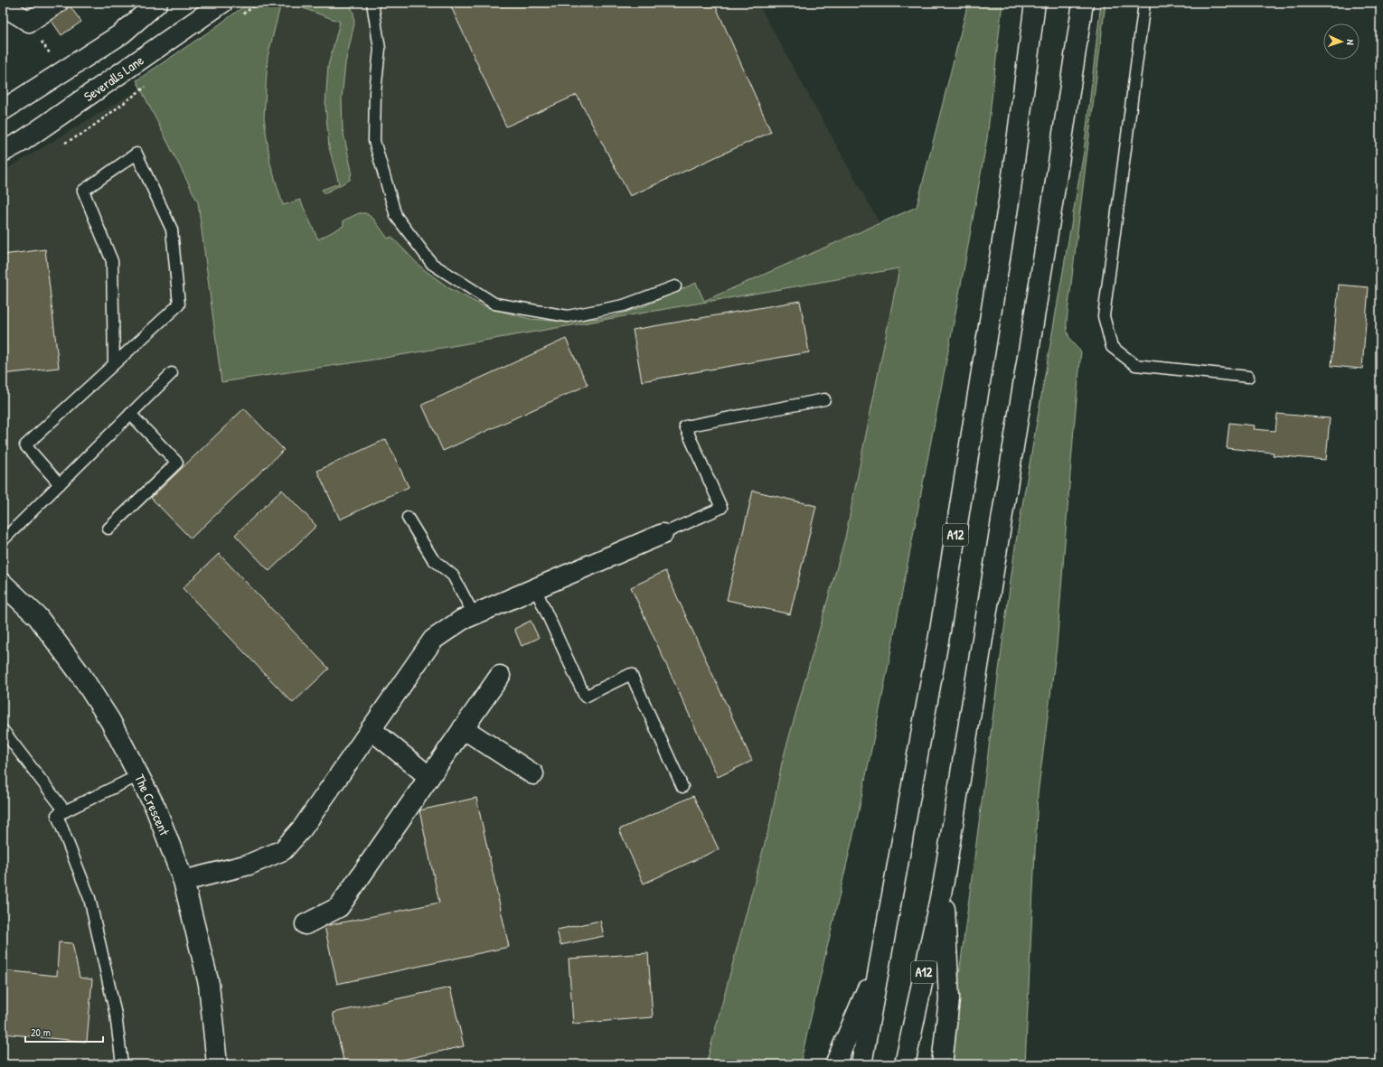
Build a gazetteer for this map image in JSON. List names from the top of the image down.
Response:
{
  "streets": {
    "main road": ["Severalls Lane", "A12", "The Crescent"]
  },
  "scale_bar": "20 m",
  "north": "right"
}
